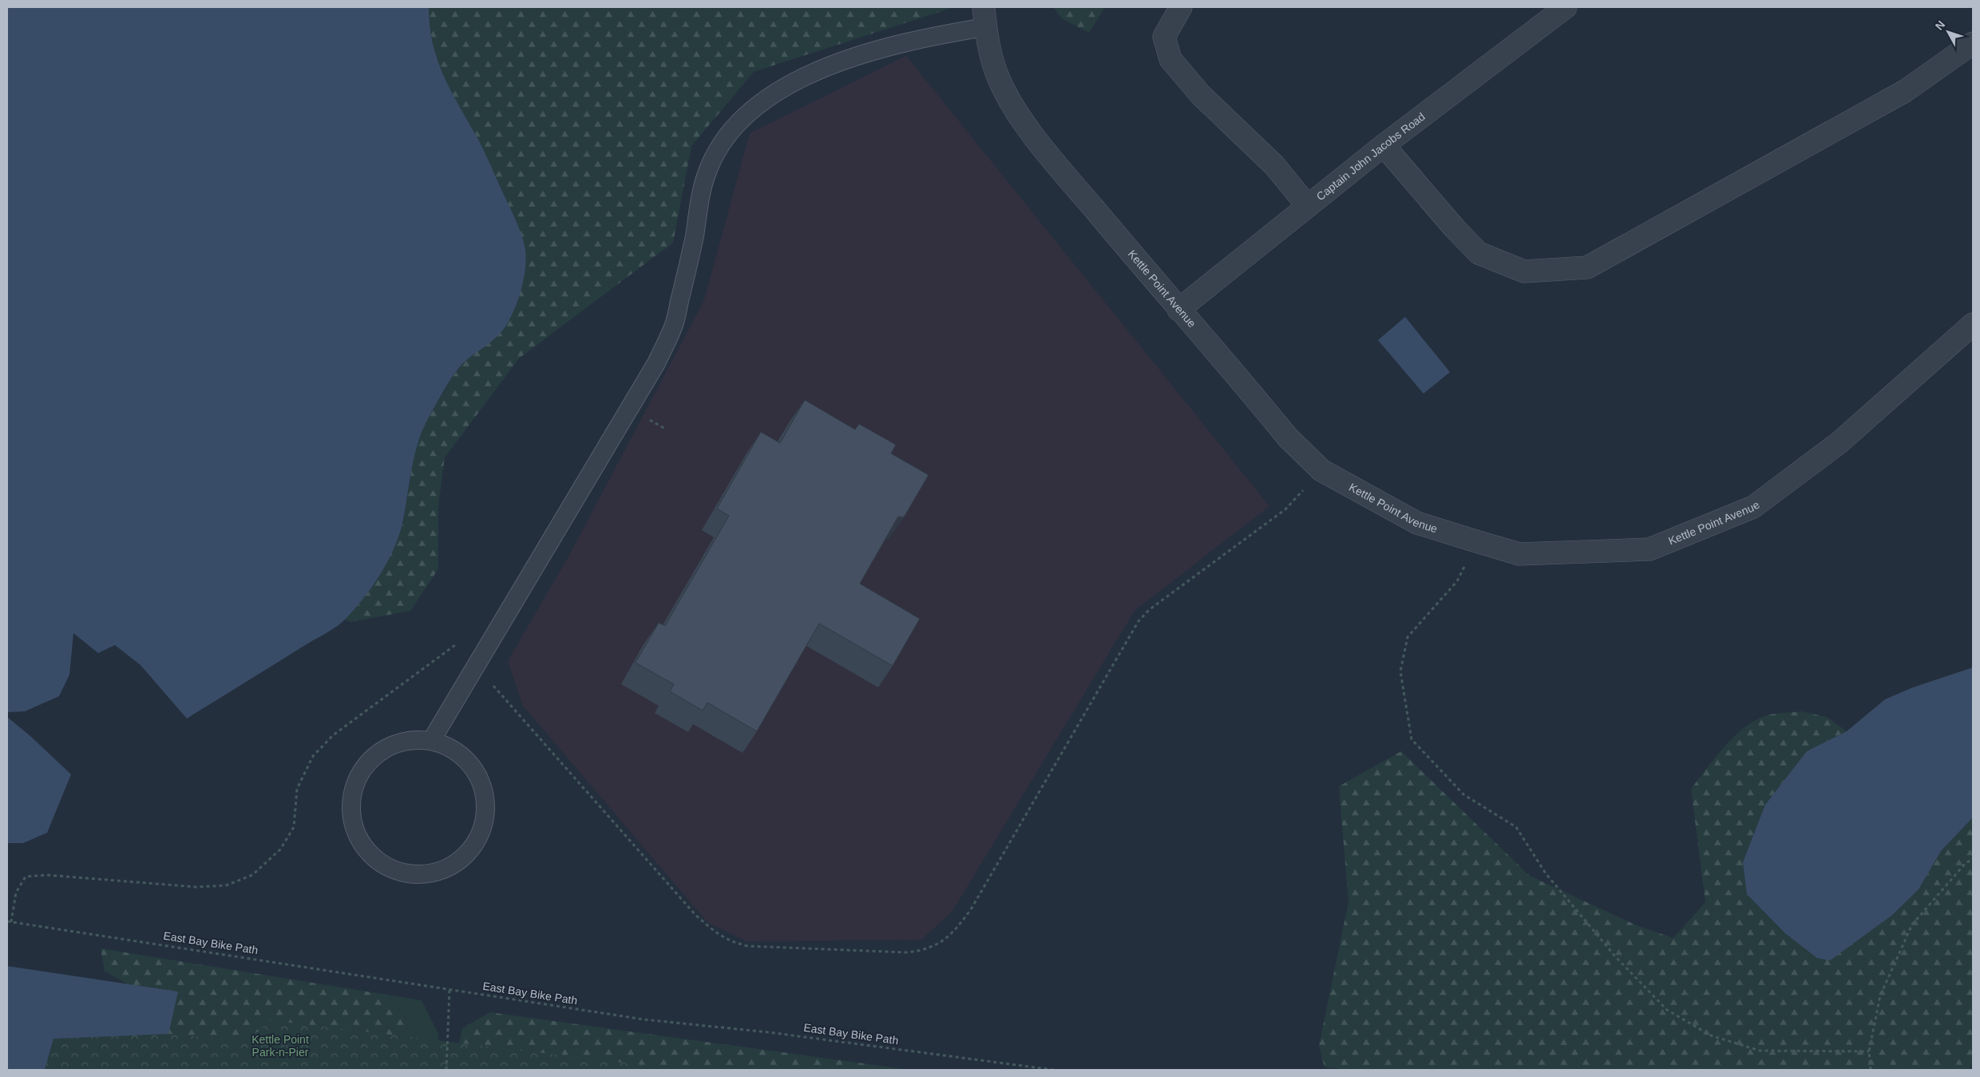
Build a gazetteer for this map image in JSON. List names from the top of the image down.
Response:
{
  "streets": {
    "street": ["Captain John Jacobs Road", "Kettle Point Avenue"],
    "path": ["East Bay Bike Path"]
  },
  "crossings": [
    ["Captain John Jacobs Road", "Kettle Point Avenue"]
  ],
  "parks": ["Kettle Point Park-n-Pier"],
  "north": "top left"
}
